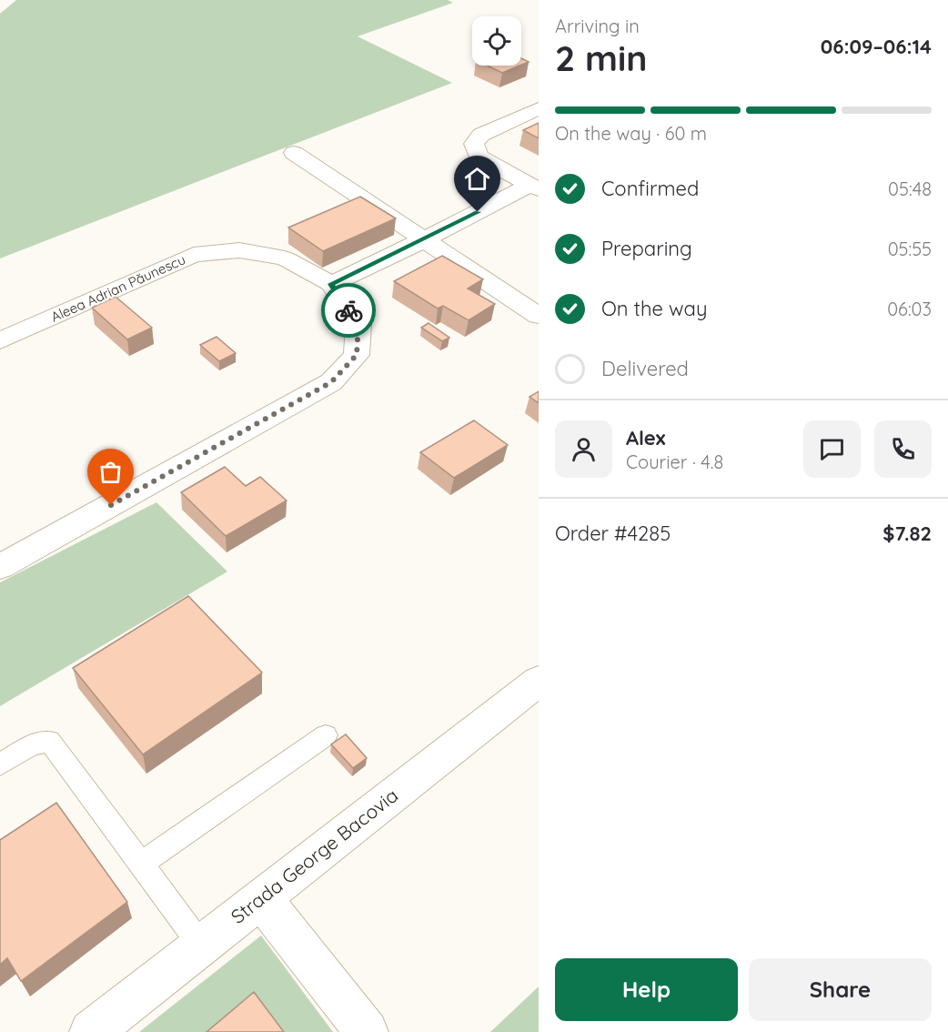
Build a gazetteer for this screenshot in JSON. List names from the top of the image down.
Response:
{
  "streets": {
    "street": ["Aleea Adrian Păunescu", "Strada George Bacovia"]
  },
  "page": {
    "heading": ["2 min", "Arriving in", "06:09–06:14"],
    "panel": [
      "Alex",
      "Courier · 4.8",
      "Order #4285",
      "$7.82"
    ],
    "bar": "On the way · 60 m",
    "list": [
      ["Confirmed", "05:48"],
      ["Preparing", "05:55"],
      ["On the way", "06:03"],
      "Delivered"
    ],
    "buttons": ["Help", "Share"]
  }
}
